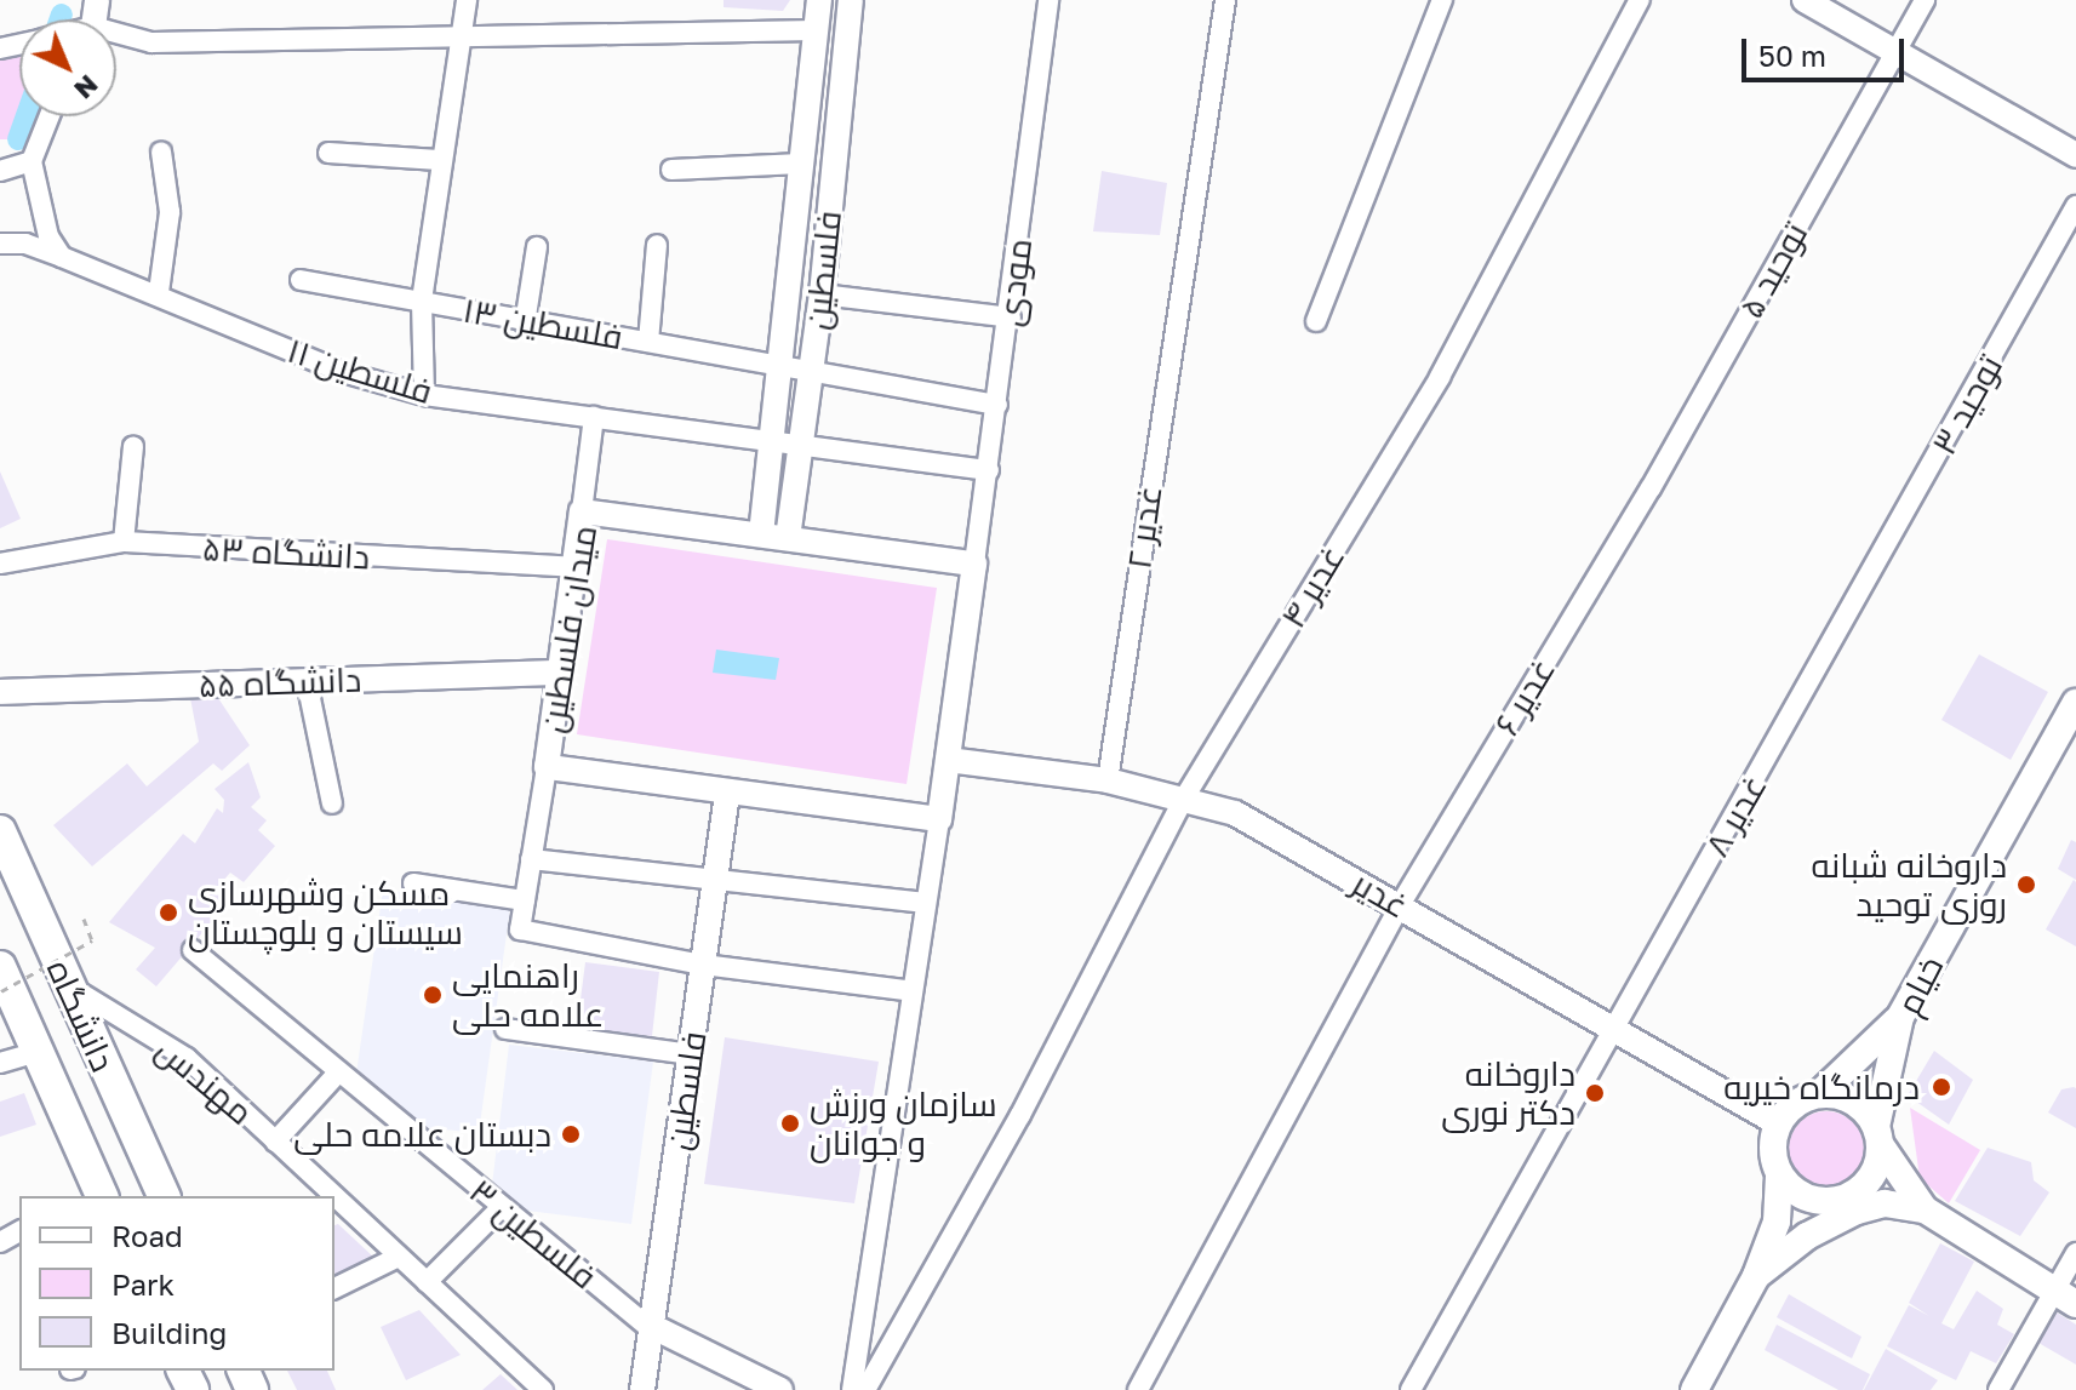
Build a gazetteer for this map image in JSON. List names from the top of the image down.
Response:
{
  "streets": {
    "main road": ["خیام", "دانشگاه"],
    "street": [
      "فلسطین",
      "توحید ۵",
      "مودی",
      "فلسطین ۱۳",
      "فلسطین ۱۱",
      "توحید ۳",
      "غدیر ۲",
      "دانشگاه ۵۳",
      "غدیر ۴",
      "میدان فلسطین",
      "دانشگاه ۵۵",
      "غدیر ۶",
      "غدیر ۸",
      "غدیر",
      "مهندس",
      "فلسطین ۳"
    ]
  },
  "crossings": [
    ["فلسطین", "فلسطین ۱۳"],
    ["فلسطین", "فلسطین ۱۱"],
    ["فلسطین", "میدان فلسطین"],
    ["فلسطین", "فلسطین ۳"],
    ["توحید ۵", "غدیر ۶"],
    ["مودی", "فلسطین ۱۳"],
    ["مودی", "فلسطین ۱۱"],
    ["مودی", "میدان فلسطین"],
    ["توحید ۳", "غدیر ۸"],
    ["غدیر ۲", "غدیر"],
    ["دانشگاه ۵۳", "میدان فلسطین"],
    ["غدیر ۴", "غدیر"],
    ["میدان فلسطین", "دانشگاه ۵۵"],
    ["غدیر ۶", "غدیر"],
    ["غدیر ۸", "غدیر"],
    ["غدیر", "خیام"],
    ["دانشگاه", "مهندس"]
  ],
  "places": [
    "داروخانه شبانه روزی توحید",
    "مسکن وشهرسازی سیستان و بلوچستان",
    "راهنمایی علامه حلی",
    "درمانگاه خیریه",
    "داروخانه دکتر نوری",
    "سازمان ورزش و جوانان",
    "دبستان علامه حلی"
  ],
  "legend": ["Road", "Park", "Building"],
  "scale_bar": "50 m",
  "north": "bottom right"
}
